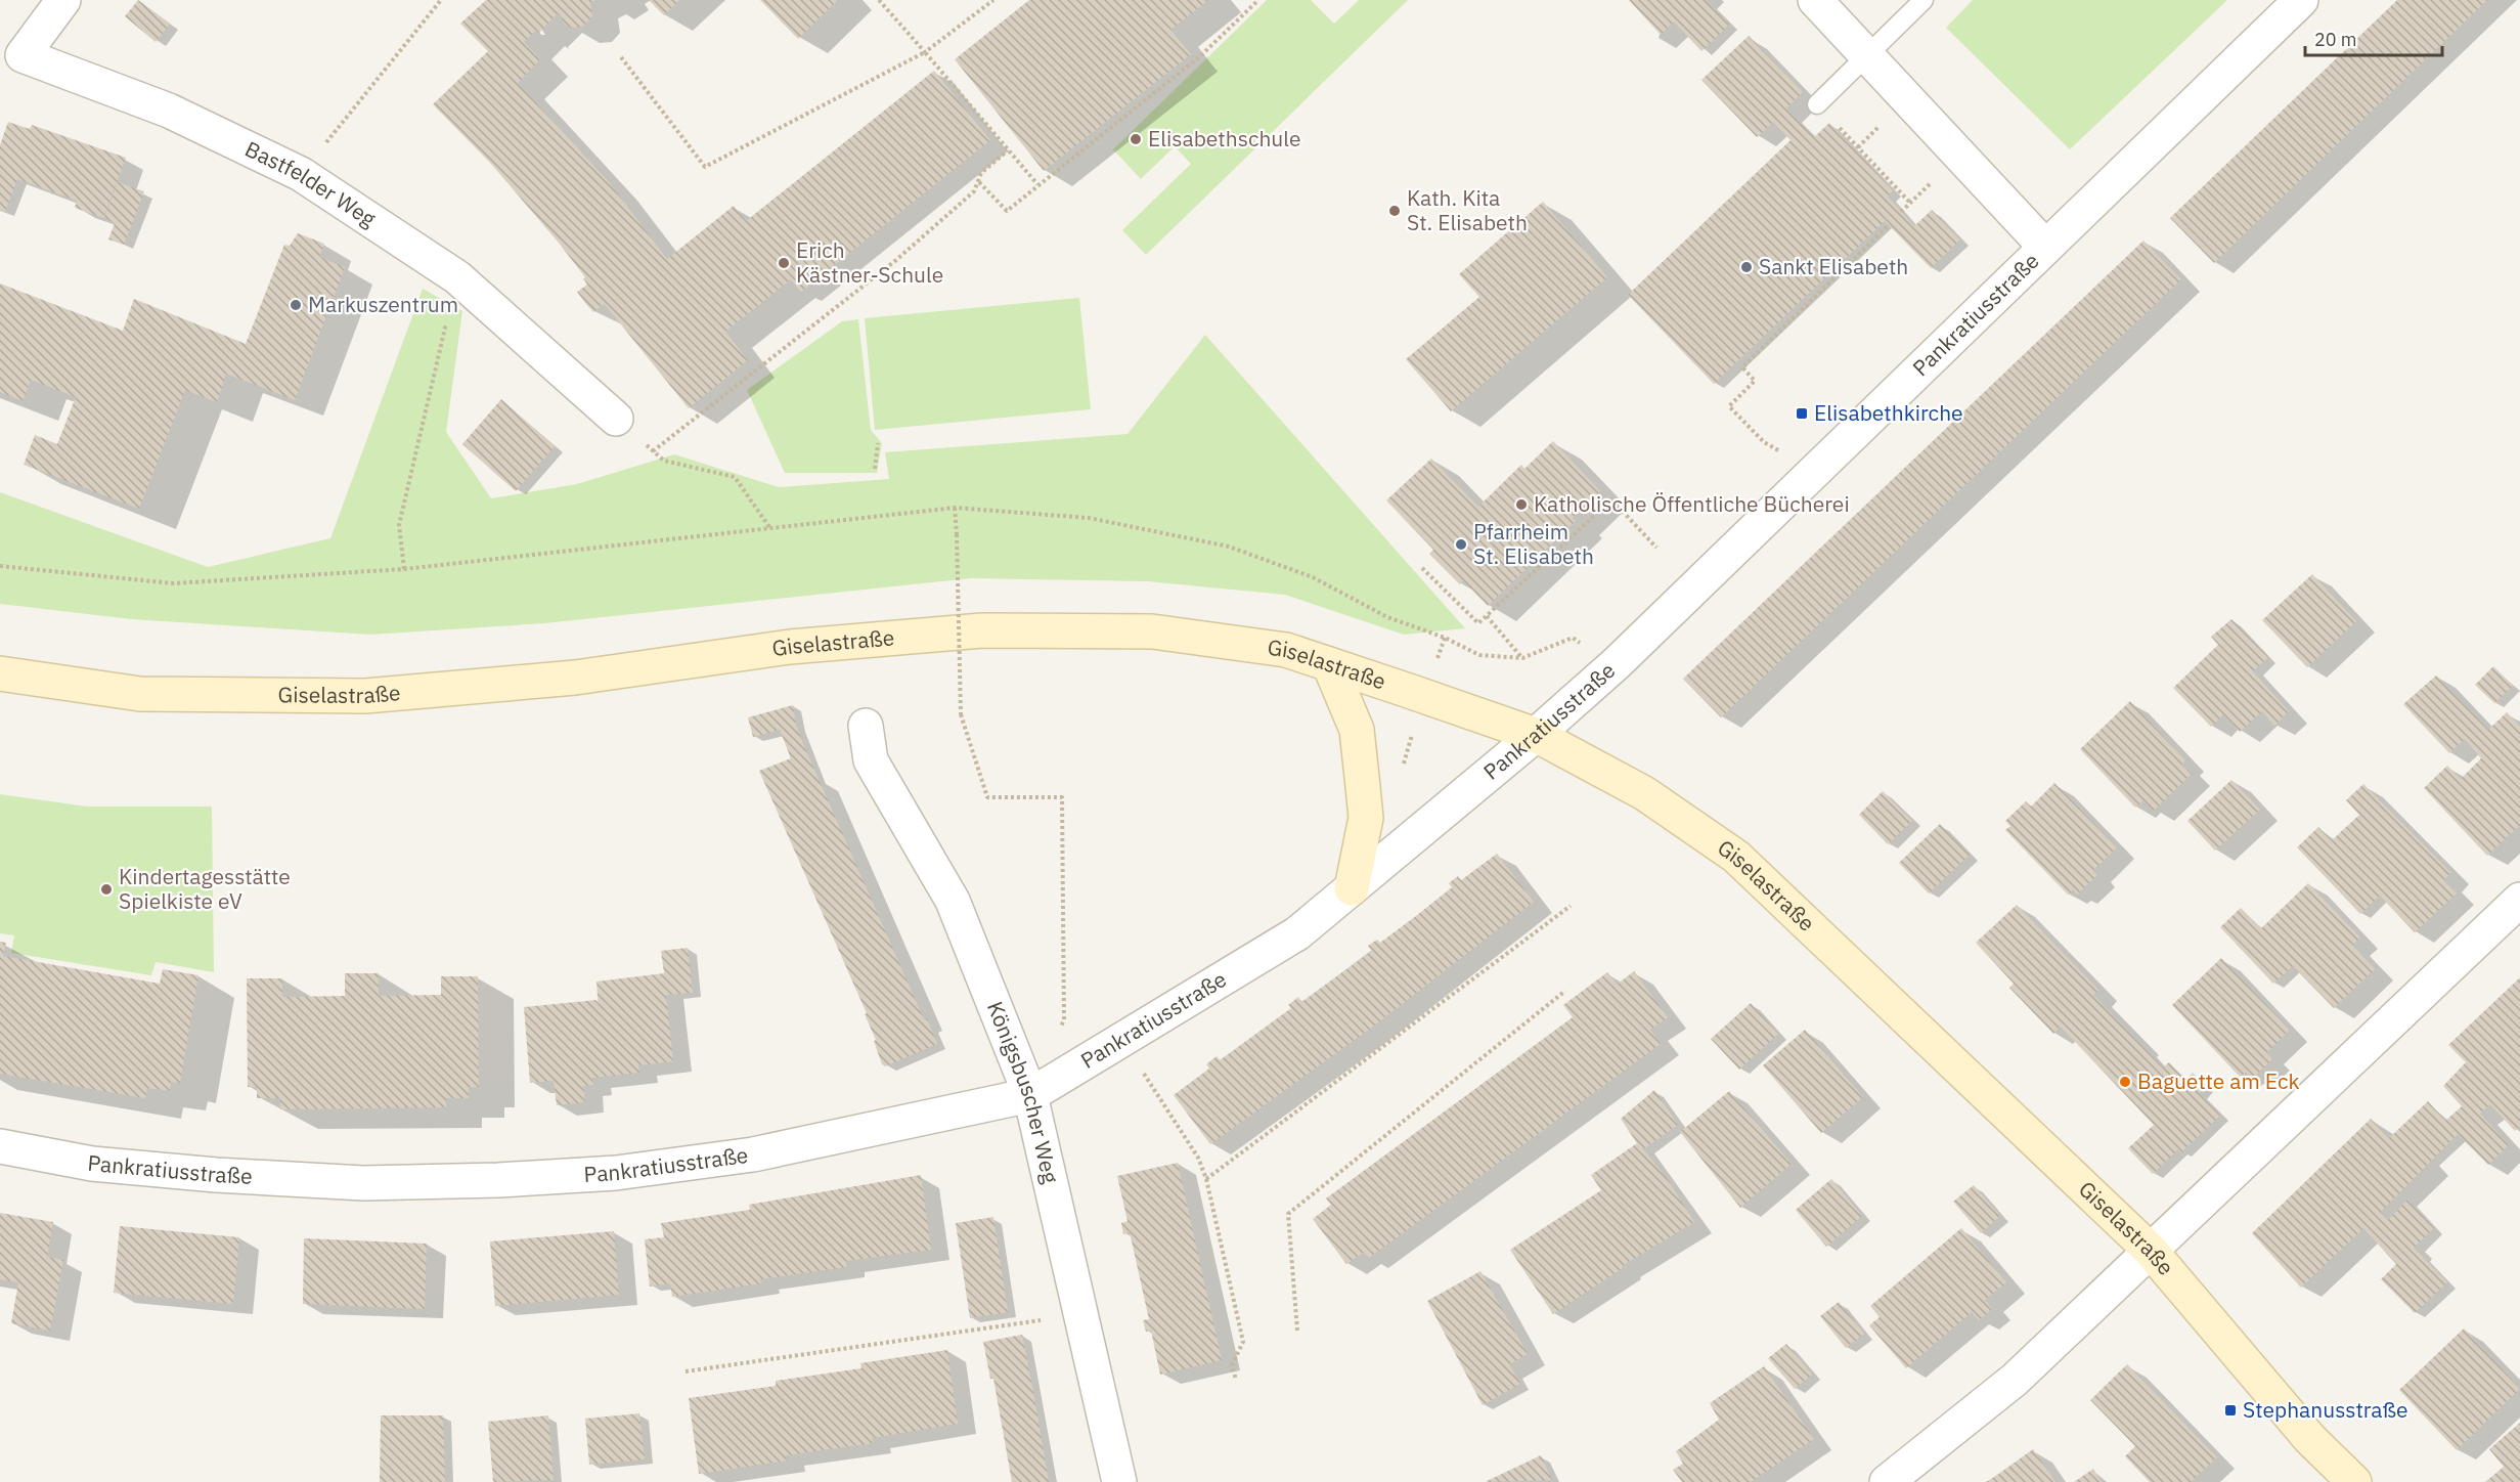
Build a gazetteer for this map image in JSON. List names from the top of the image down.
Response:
{
  "streets": {
    "main road": ["Giselastraße"],
    "street": ["Bastfelder Weg", "Pankratiusstraße", "Königsbuscher Weg"]
  },
  "crossings": [
    ["Pankratiusstraße", "Giselastraße"],
    ["Pankratiusstraße", "Königsbuscher Weg"]
  ],
  "places": {
    "other": [
      "Elisabethschule",
      "Kath. Kita St. Elisabeth",
      "Erich Kästner-Schule",
      "Sankt Elisabeth",
      "Markuszentrum",
      "Katholische Öffentliche Bücherei",
      "Pfarrheim St. Elisabeth",
      "Kindertagesstätte Spielkiste eV",
      "Baguette am Eck"
    ],
    "transit": ["Elisabethkirche", "Stephanusstraße"]
  },
  "scale_bar": "20 m"
}
